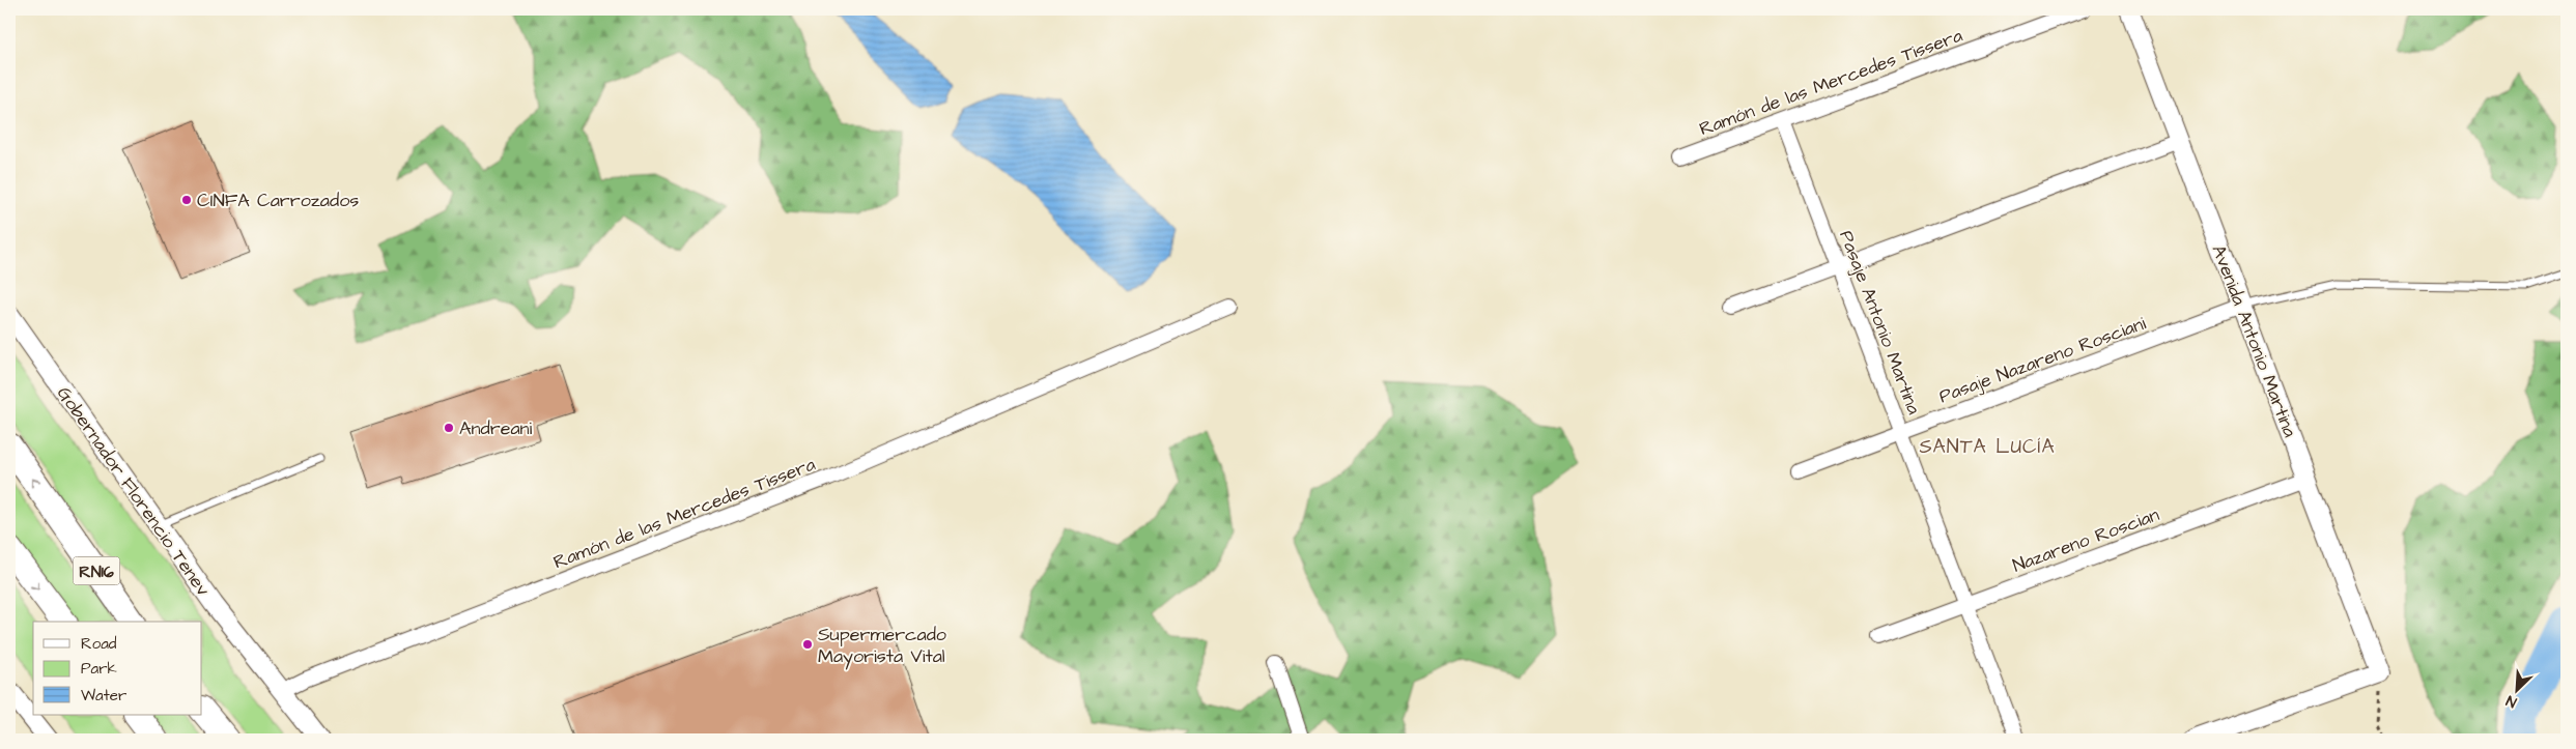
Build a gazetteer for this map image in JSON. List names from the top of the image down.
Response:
{
  "streets": {
    "highway": ["RN16"],
    "street": [
      "Ramón de las Mercedes Tissera",
      "Pasaje Antonio Martina",
      "Avenida Antonio Martina",
      "Pasaje Nazareno Rosciani",
      "Gobernador Florencio Tenev",
      "Nazareno Roscian"
    ]
  },
  "crossings": [
    ["Ramón de las Mercedes Tissera", "Pasaje Antonio Martina"],
    ["Ramón de las Mercedes Tissera", "Gobernador Florencio Tenev"],
    ["Pasaje Antonio Martina", "Pasaje Nazareno Rosciani"],
    ["Pasaje Antonio Martina", "Nazareno Roscian"],
    ["Avenida Antonio Martina", "Pasaje Nazareno Rosciani"],
    ["Avenida Antonio Martina", "Nazareno Roscian"]
  ],
  "districts": ["SANTA LUCÍA"],
  "places": ["CINFA Carrozados", "Andreani", "Supermercado Mayorista Vital"],
  "legend": ["Road", "Park", "Water"],
  "north": "bottom left"
}
